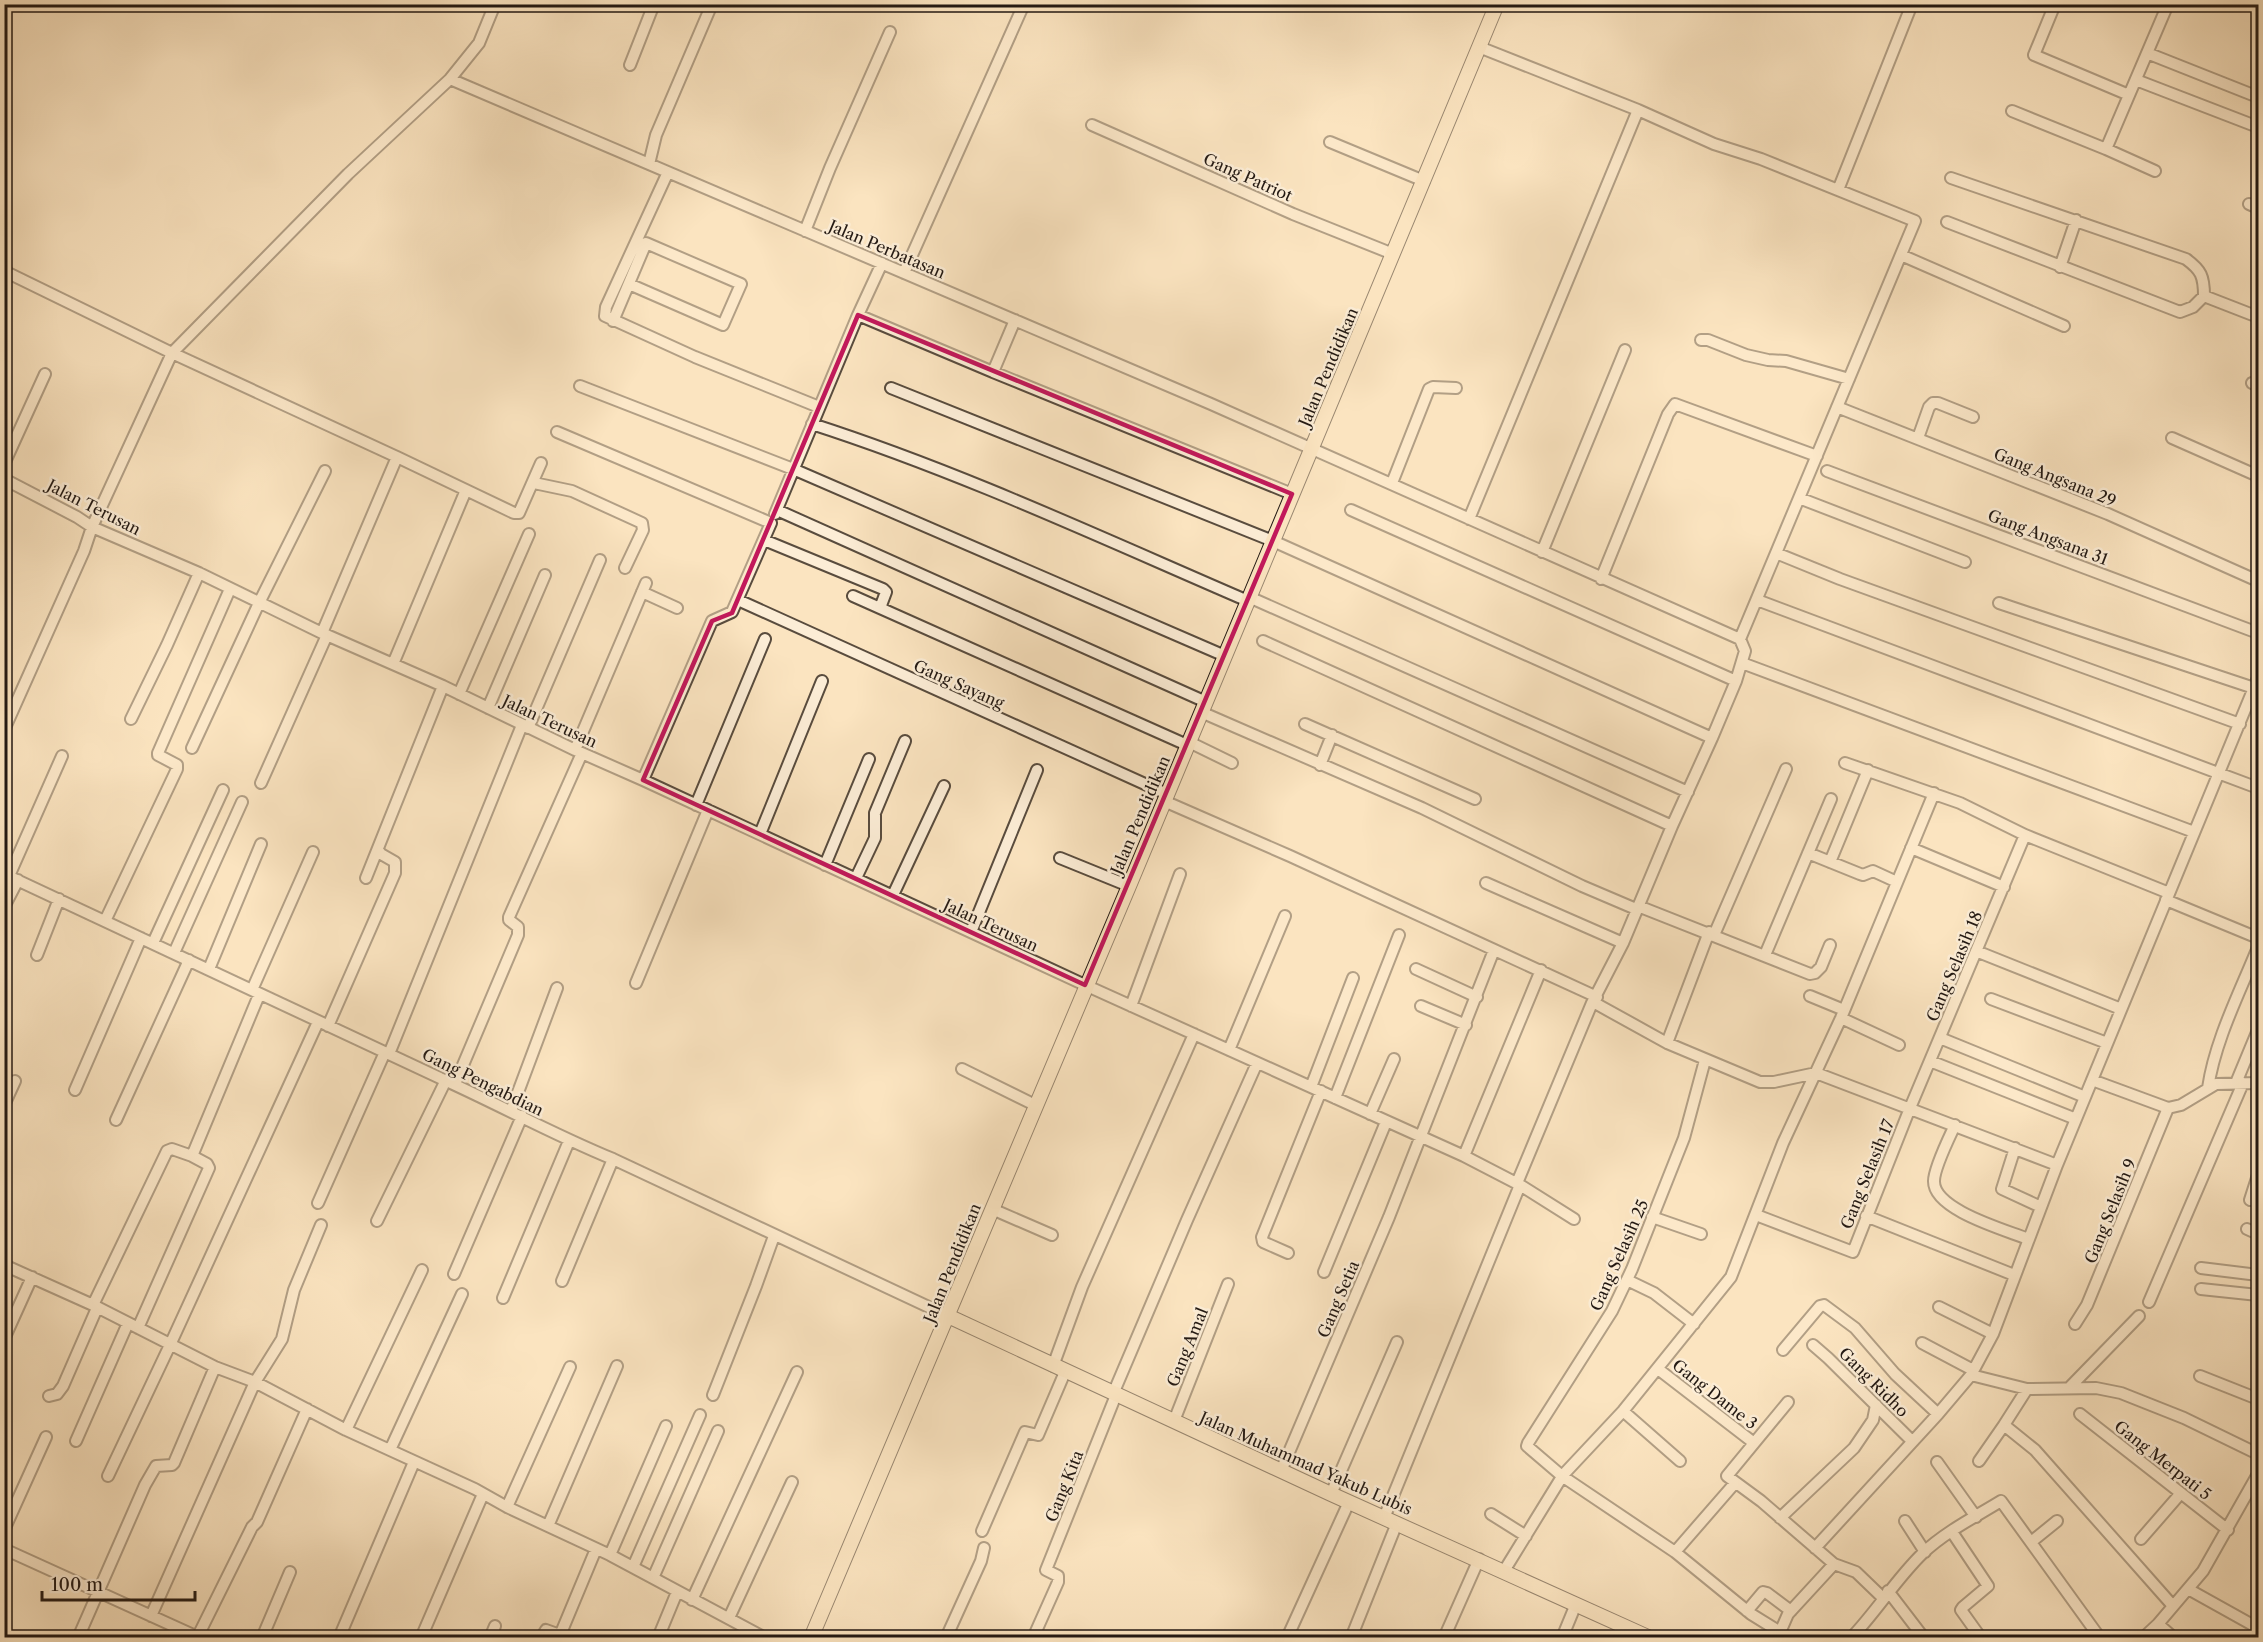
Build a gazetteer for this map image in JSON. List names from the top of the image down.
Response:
{
  "streets": {
    "main road": ["Jalan Pendidikan", "Jalan Muhammad Yakub Lubis"],
    "street": [
      "Gang Patriot",
      "Jalan Perbatasan",
      "Gang Angsana 29",
      "Jalan Terusan",
      "Gang Angsana 31",
      "Gang Sayang",
      "Gang Selasih 18",
      "Gang Pengabdian",
      "Gang Selasih 17",
      "Gang Selasih 9",
      "Gang Selasih 25",
      "Gang Setia",
      "Gang Amal",
      "Gang Ridho",
      "Gang Dame 3",
      "Gang Merpati 5",
      "Gang Kita"
    ]
  },
  "crossings": [
    ["Gang Patriot", "Jalan Pendidikan"],
    ["Jalan Perbatasan", "Jalan Pendidikan"],
    ["Jalan Pendidikan", "Jalan Terusan"],
    ["Jalan Pendidikan", "Gang Sayang"],
    ["Jalan Pendidikan", "Gang Pengabdian"],
    ["Jalan Pendidikan", "Jalan Muhammad Yakub Lubis"],
    ["Jalan Terusan", "Gang Setia"],
    ["Gang Sayang", "Gang Selasih 25"],
    ["Gang Sayang", "Gang Setia"],
    ["Gang Selasih 18", "Gang Selasih 17"],
    ["Gang Pengabdian", "Jalan Muhammad Yakub Lubis"],
    ["Gang Setia", "Jalan Muhammad Yakub Lubis"],
    ["Gang Amal", "Jalan Muhammad Yakub Lubis"],
    ["Jalan Muhammad Yakub Lubis", "Gang Kita"]
  ],
  "scale_bar": "100 m"
}
